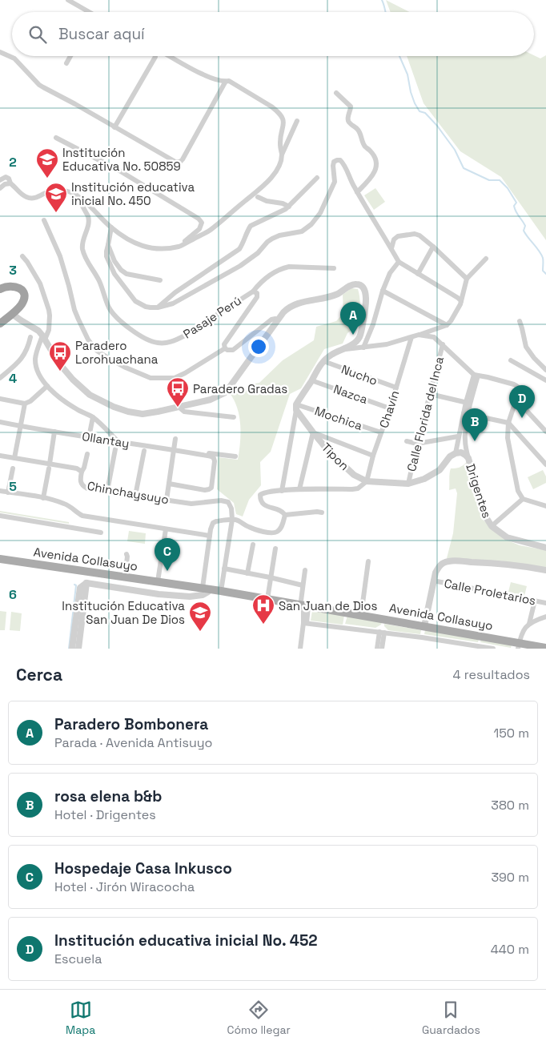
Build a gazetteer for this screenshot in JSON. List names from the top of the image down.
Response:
{
  "streets": {
    "main road": ["Avenida Collasuyo"],
    "street": [
      "Pasaje Perú",
      "Nucho",
      "Nazca",
      "Chavín",
      "Calle Florida del Inca",
      "Mochica",
      "Ollantay",
      "Tipon",
      "Drigentes",
      "Chinchaysuyo",
      "Calle Proletarios"
    ]
  },
  "crossings": [
    ["Nucho", "Chavín"],
    ["Nazca", "Chavín"],
    ["Chavín", "Mochica"],
    ["Chavín", "Tipon"],
    ["Calle Florida del Inca", "Tipon"],
    ["Mochica", "Tipon"],
    ["Tipon", "Drigentes"]
  ],
  "places": {
    "school or university": ["Institución Educativa No. 50859", "Institución educativa inicial No. 450", "Institución Educativa San Juan De Dios"],
    "bus stop": ["Paradero Lorohuachana", "Paradero Gradas"],
    "hospital": ["San Juan de Dios"]
  },
  "page": {
    "search": "Buscar aquí",
    "pins": [
      "A",
      "D",
      "B",
      "C"
    ],
    "heading": ["Cerca", "4 resultados"],
    "list": [
      {
        "mark": "A",
        "name": "Paradero Bombonera",
        "note": "Parada · Avenida Antisuyo",
        "value": "150 m"
      },
      {
        "mark": "B",
        "name": "rosa elena b&b",
        "note": "Hotel · Drigentes",
        "value": "380 m"
      },
      {
        "mark": "C",
        "name": "Hospedaje Casa Inkusco",
        "note": "Hotel · Jirón Wiracocha",
        "value": "390 m"
      },
      {
        "mark": "D",
        "name": "Institución educativa inicial No. 452",
        "note": "Escuela",
        "value": "440 m"
      }
    ],
    "nav": ["Mapa", "Cómo llegar", "Guardados"]
  },
  "grid": {
    "rows": [
      "2",
      "3",
      "4",
      "5",
      "6"
    ]
  }
}
